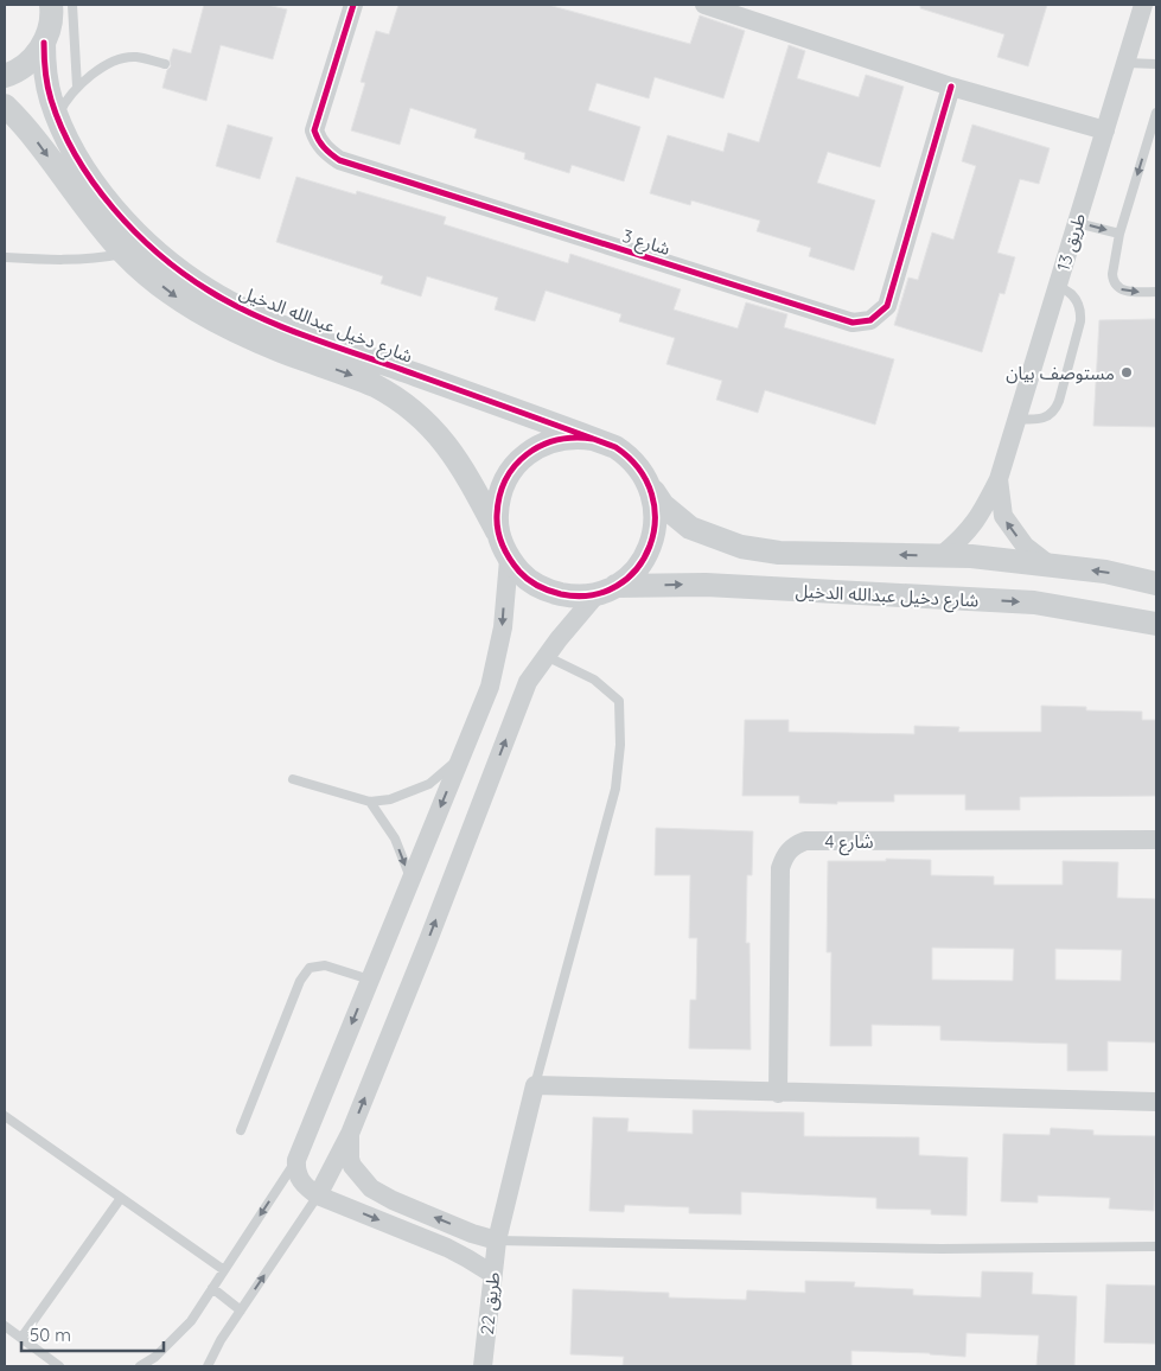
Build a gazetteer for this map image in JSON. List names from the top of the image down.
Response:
{
  "streets": {
    "street": [
      "شارع 3",
      "طريق 13",
      "شارع دخيل عبدالله الدخيل",
      "شارع 4",
      "طريق 22"
    ]
  },
  "places": ["مستوصف بيان"],
  "scale_bar": "50 m"
}
